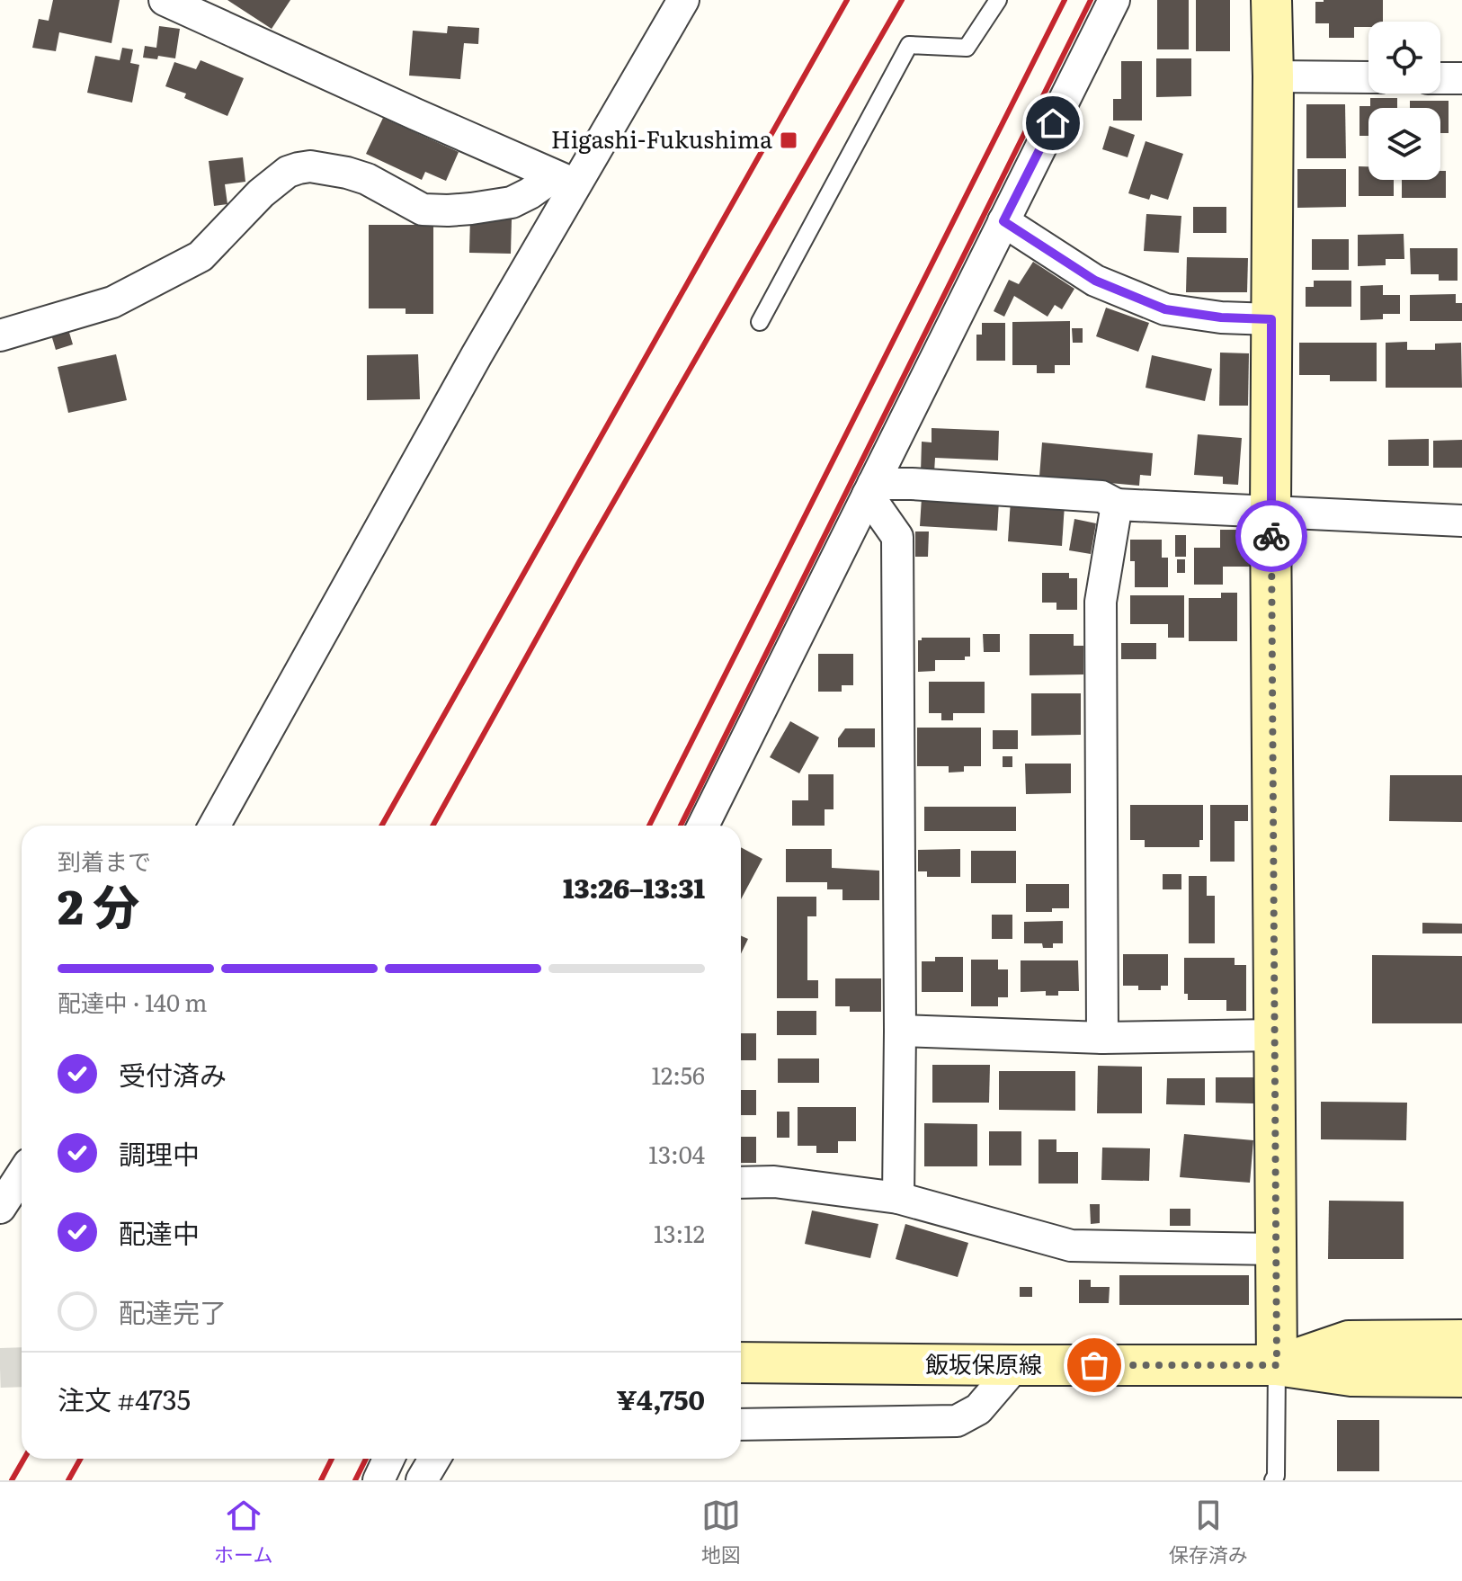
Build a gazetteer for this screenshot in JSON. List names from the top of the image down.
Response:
{
  "streets": {
    "street": ["飯坂保原線"]
  },
  "places": {
    "transit": ["Higashi-Fukushima"]
  },
  "page": {
    "heading": ["2 分", "到着まで", "13:26–13:31"],
    "panel": ["注文 #4735", "¥4,750"],
    "bar": "配達中 · 140 m",
    "list": [
      ["受付済み", "12:56"],
      ["調理中", "13:04"],
      ["配達中", "13:12"],
      "配達完了"
    ],
    "tabs": ["ホーム", "地図", "保存済み"]
  }
}
